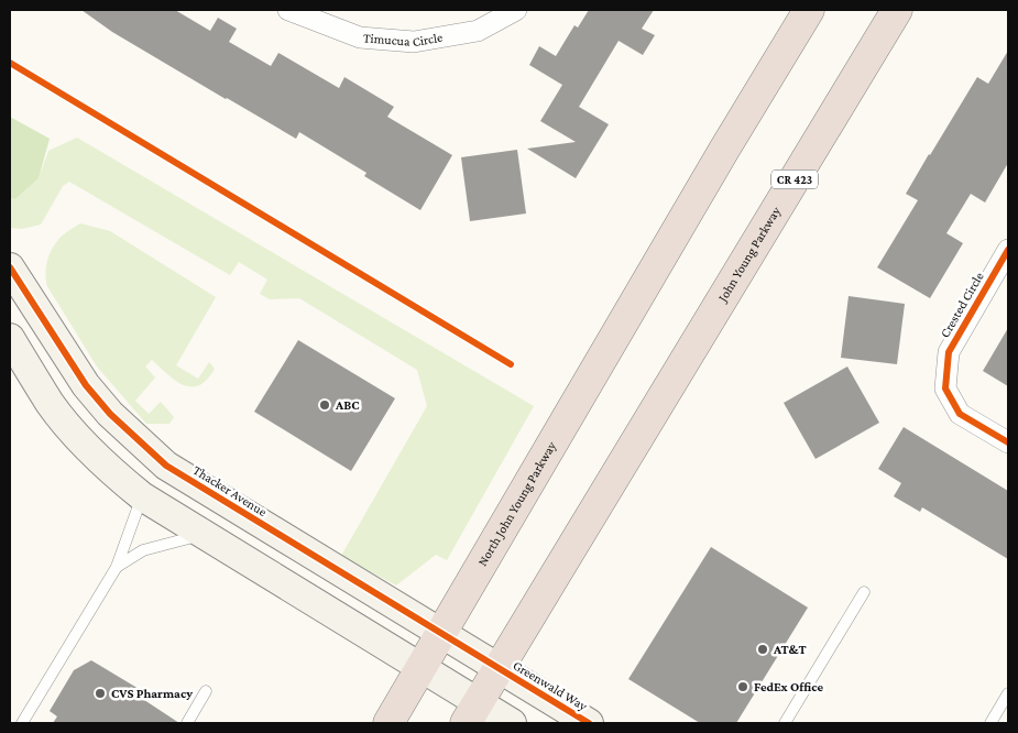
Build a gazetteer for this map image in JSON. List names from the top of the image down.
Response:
{
  "streets": {
    "highway": ["CR 423", "John Young Parkway", "North John Young Parkway"],
    "street": [
      "Timucua Circle",
      "Crested Circle",
      "Thacker Avenue",
      "Greenwald Way"
    ]
  },
  "crossings": [
    ["John Young Parkway", "Thacker Avenue"],
    ["John Young Parkway", "Greenwald Way"],
    ["Thacker Avenue", "North John Young Parkway"],
    ["Thacker Avenue", "Greenwald Way"]
  ],
  "places": [
    "ABC",
    "AT&T",
    "FedEx Office",
    "CVS Pharmacy"
  ]
}
